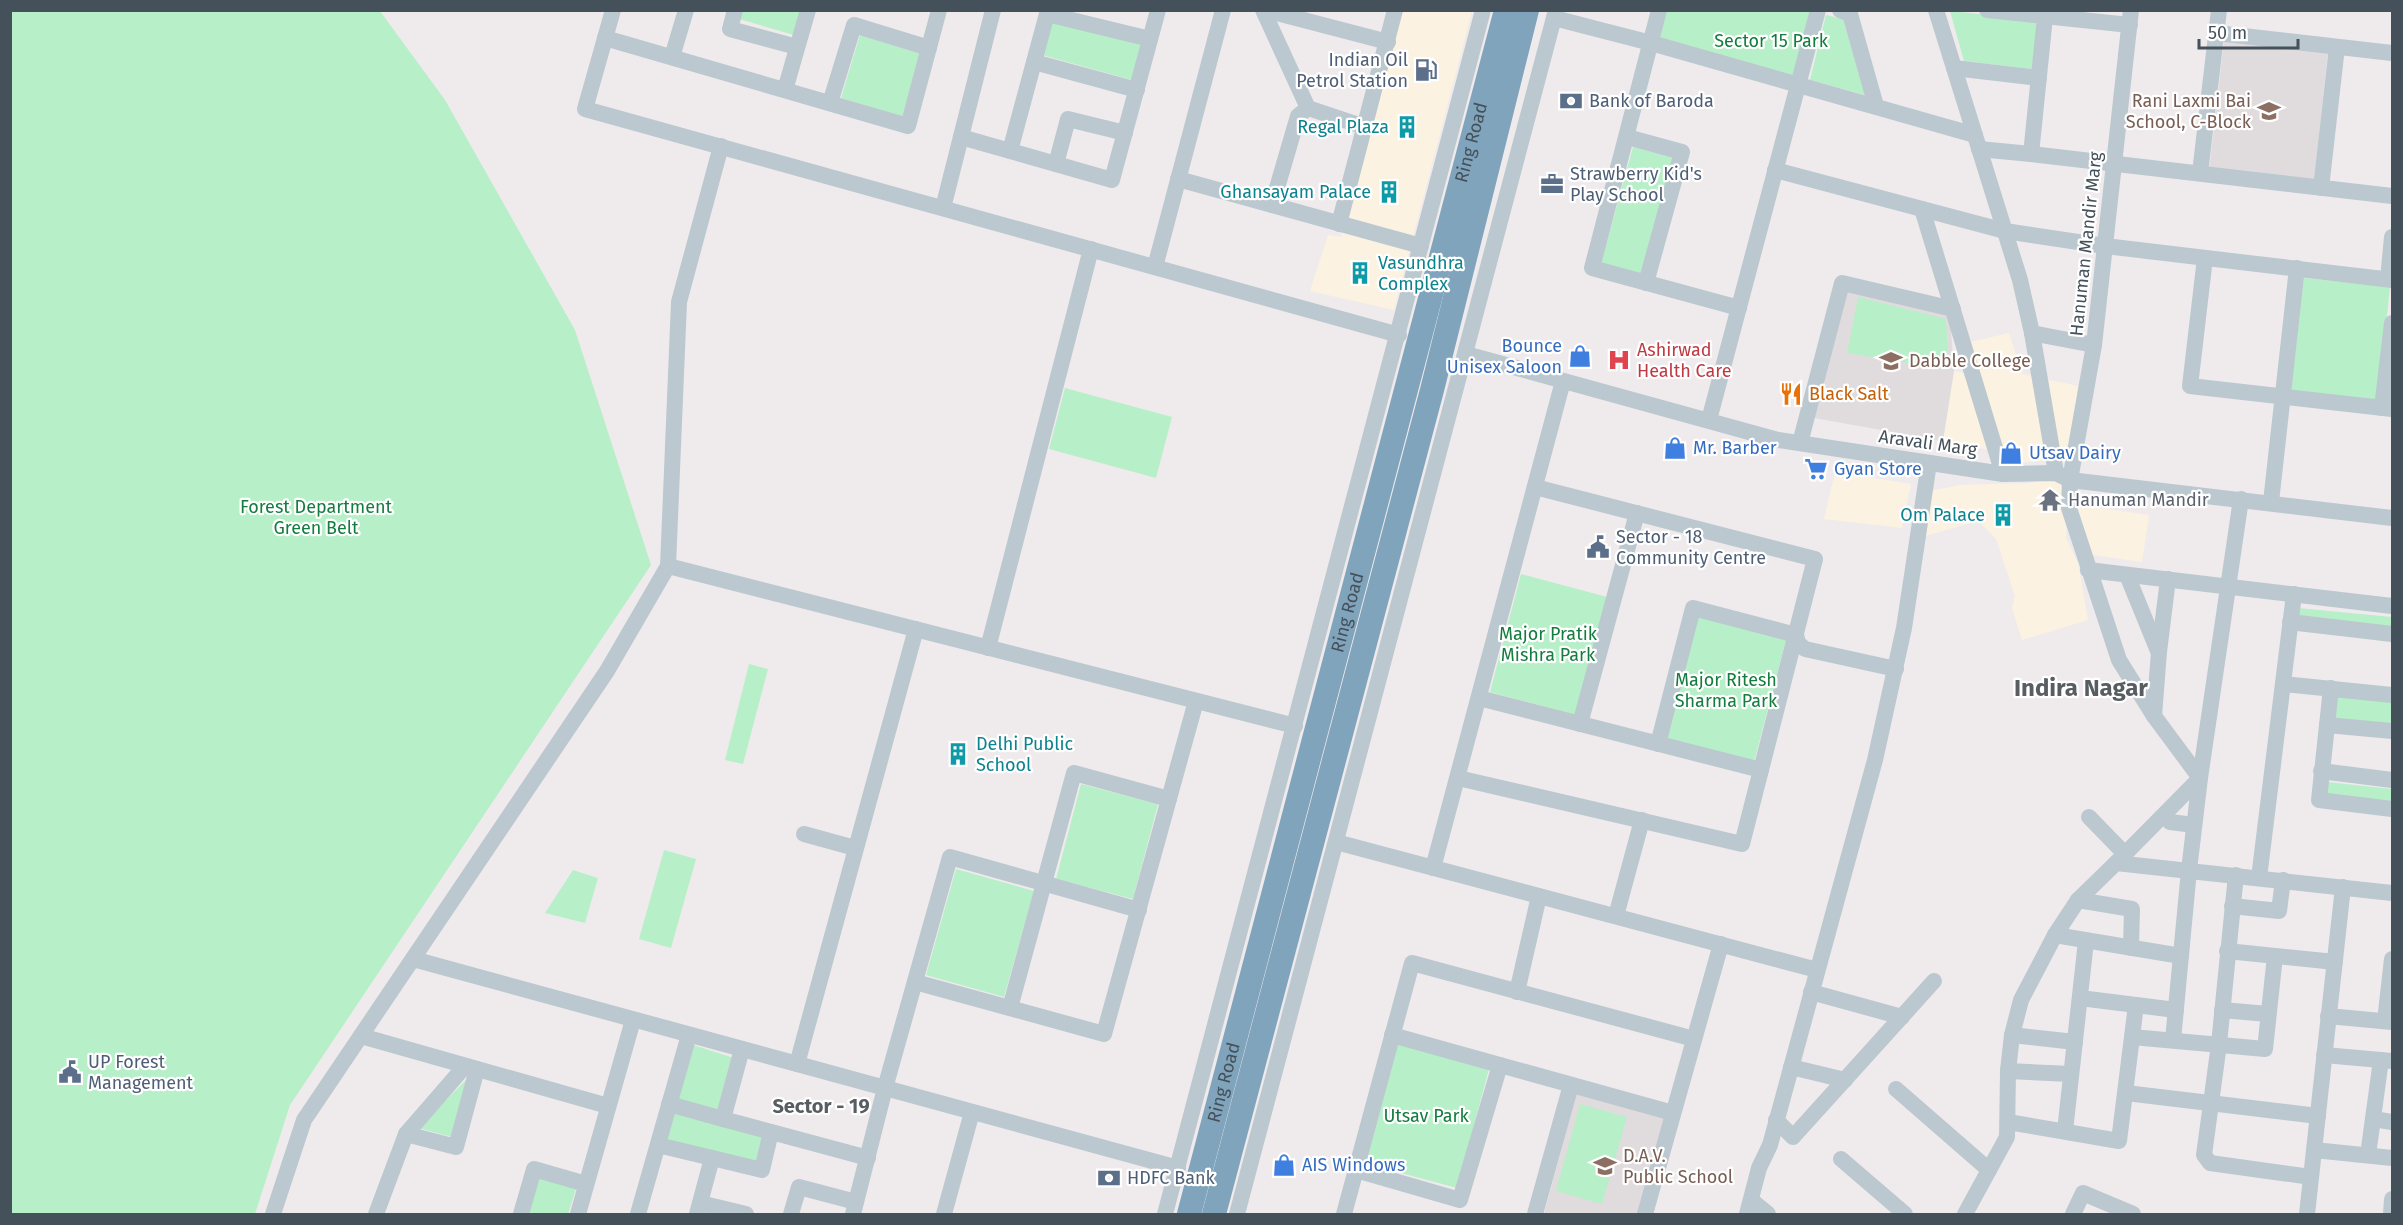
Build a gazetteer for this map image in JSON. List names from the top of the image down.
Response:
{
  "streets": {
    "highway": ["Ring Road"],
    "street": ["Hanuman Mandir Marg", "Aravali Marg"]
  },
  "crossings": [
    ["Hanuman Mandir Marg", "Aravali Marg"]
  ],
  "districts": ["Indira Nagar", "Sector - 19"],
  "parks": [
    "Sector 15 Park",
    "Forest Department Green Belt",
    "Major Pratik Mishra Park",
    "Major Ritesh Sharma Park",
    "Utsav Park"
  ],
  "places": {
    "fuel station": ["Indian Oil Petrol Station"],
    "bank": ["Bank of Baroda", "HDFC Bank"],
    "school or university": ["Rani Laxmi Bai School, C-Block", "Dabble College", "D.A.V. Public School"],
    "building": [
      "Regal Plaza",
      "Ghansayam Palace",
      "Vasundhra Complex",
      "Om Palace",
      "Delhi Public School"
    ],
    "office": ["Strawberry Kid's Play School"],
    "shop": [
      "Bounce Unisex Saloon",
      "Mr. Barber",
      "Utsav Dairy",
      "AIS Windows"
    ],
    "hospital": ["Ashirwad Health Care"],
    "restaurant": ["Black Salt"],
    "supermarket": ["Gyan Store"],
    "temple": ["Hanuman Mandir"],
    "public building": ["Sector - 18 Community Centre", "UP Forest Management"]
  },
  "scale_bar": "50 m"
}
